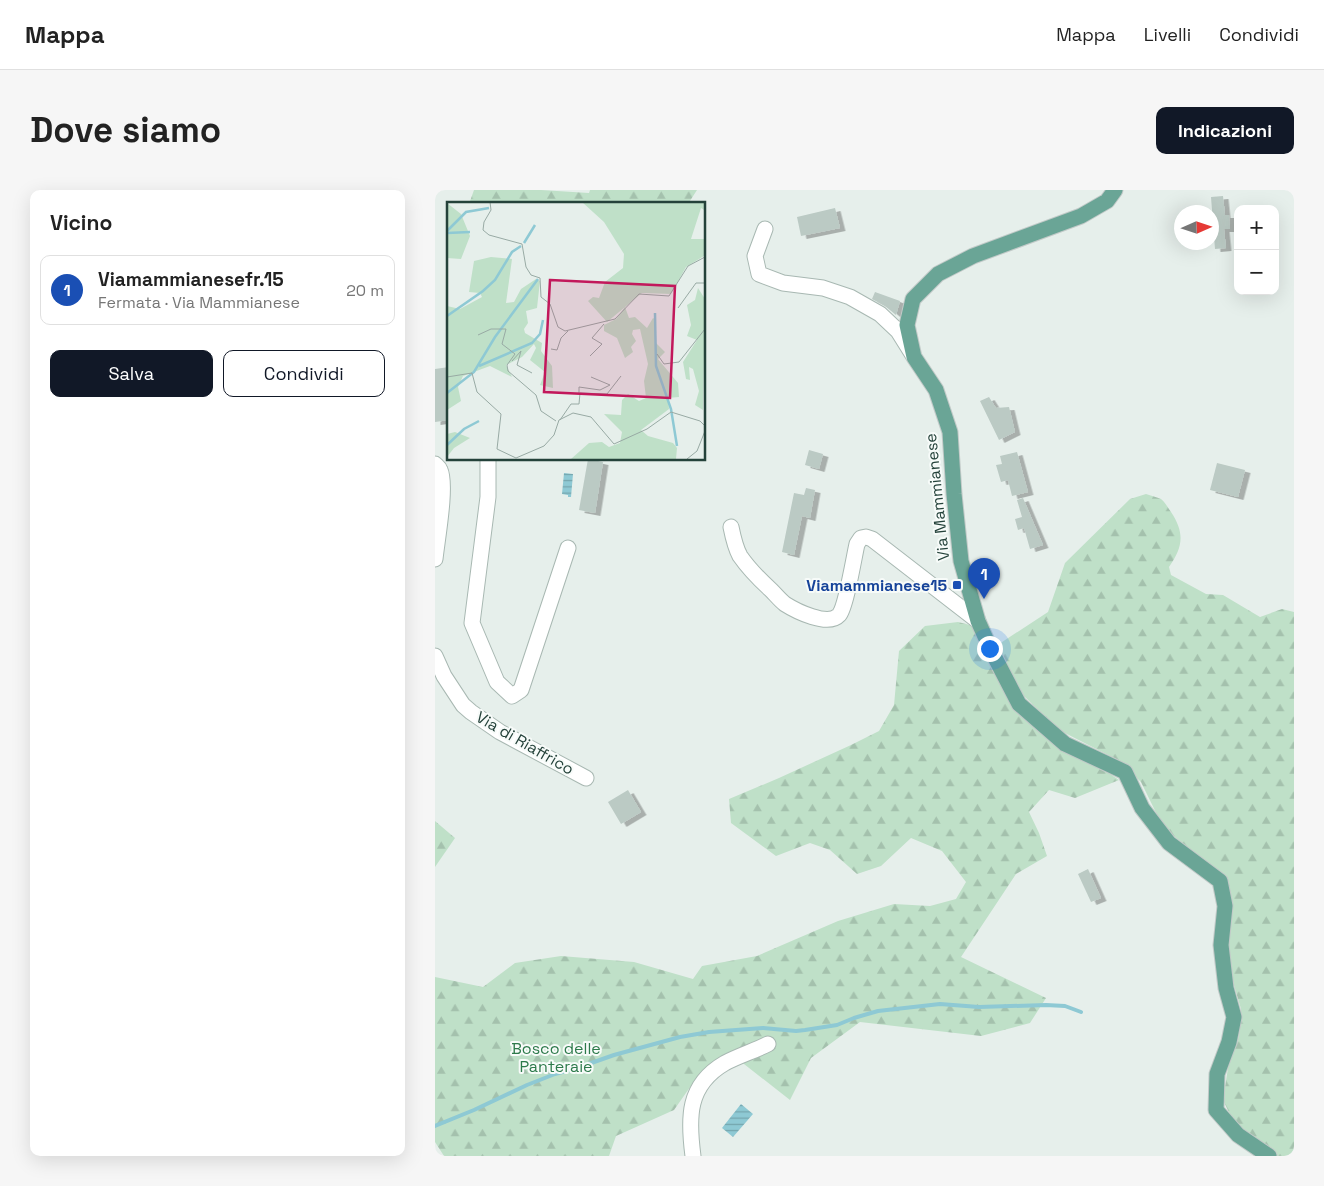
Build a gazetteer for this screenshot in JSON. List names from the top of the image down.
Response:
{
  "streets": {
    "main road": ["Via Mammianese"],
    "street": ["Via di Riaffrico"]
  },
  "parks": ["Bosco delle Panteraie"],
  "places": {
    "transit": ["Viamammianese15"]
  },
  "north": "right",
  "page": {
    "header": "Mappa",
    "nav": ["Mappa", "Livelli", "Condividi"],
    "buttons": [
      "Indicazioni",
      ["Salva", "Condividi"]
    ],
    "title": "Dove siamo",
    "heading": "Vicino",
    "map_buttons": ["+", "−"],
    "list": [
      {
        "mark": "1",
        "name": "Viamammianesefr.15",
        "note": "Fermata · Via Mammianese",
        "value": "20 m"
      }
    ],
    "pins": "1"
  }
}
